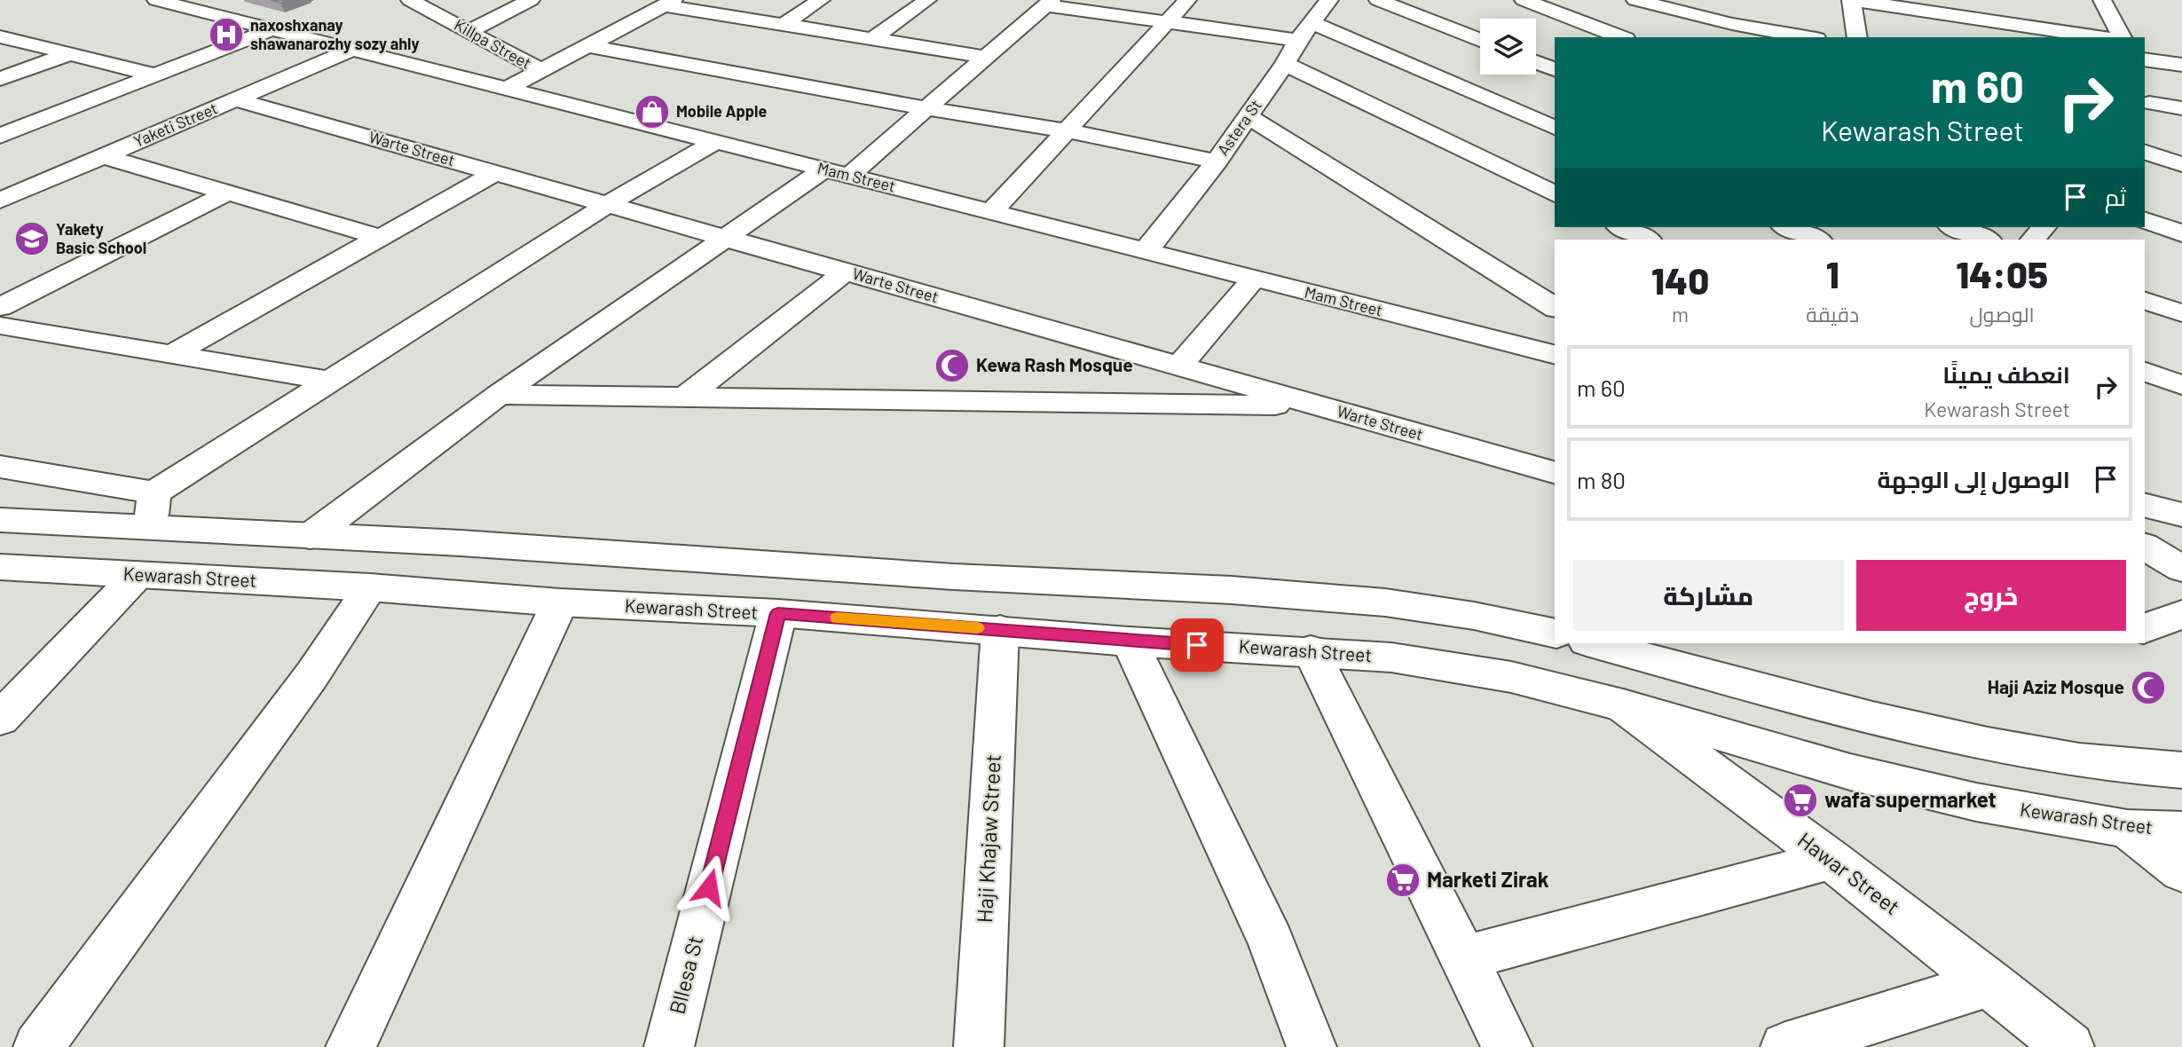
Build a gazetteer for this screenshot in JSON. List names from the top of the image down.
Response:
{
  "streets": {
    "street": [
      "Killpa Street",
      "Yaketi Street",
      "Astera St",
      "Warte Street",
      "Mam Street",
      "Kewarash Street",
      "‌Haji Khajaw Street",
      "Hawar Street",
      "Bllesa St"
    ]
  },
  "crossings": [
    ["Yaketi Street", "Warte Street"],
    ["Yaketi Street", "Mam Street"],
    ["Astera St", "Mam Street"],
    ["Kewarash Street", "‌Haji Khajaw Street"],
    ["Kewarash Street", "Hawar Street"],
    ["Kewarash Street", "Bllesa St"]
  ],
  "places": {
    "hospital": ["naxoshxanay shawanarozhy sozy ahly"],
    "shop": ["Mobile Apple"],
    "school or university": ["Yakety Basic School"],
    "mosque": ["Kewa Rash Mosque", "Haji Aziz Mosque"],
    "supermarket": ["wafa supermarket", "Marketi Zirak"]
  },
  "page": {
    "turn": ["60 m", "Kewarash Street"],
    "then": "ثم",
    "eta": [
      "14:05",
      "الوصول",
      "1",
      "دقيقة",
      "140",
      "m"
    ],
    "list": [
      {
        "name": "انعطف يمينًا",
        "note": "Kewarash Street",
        "value": "60 m"
      },
      {
        "name": "الوصول إلى الوجهة",
        "value": "80 m"
      }
    ],
    "buttons": ["خروج", "مشاركة"]
  }
}
